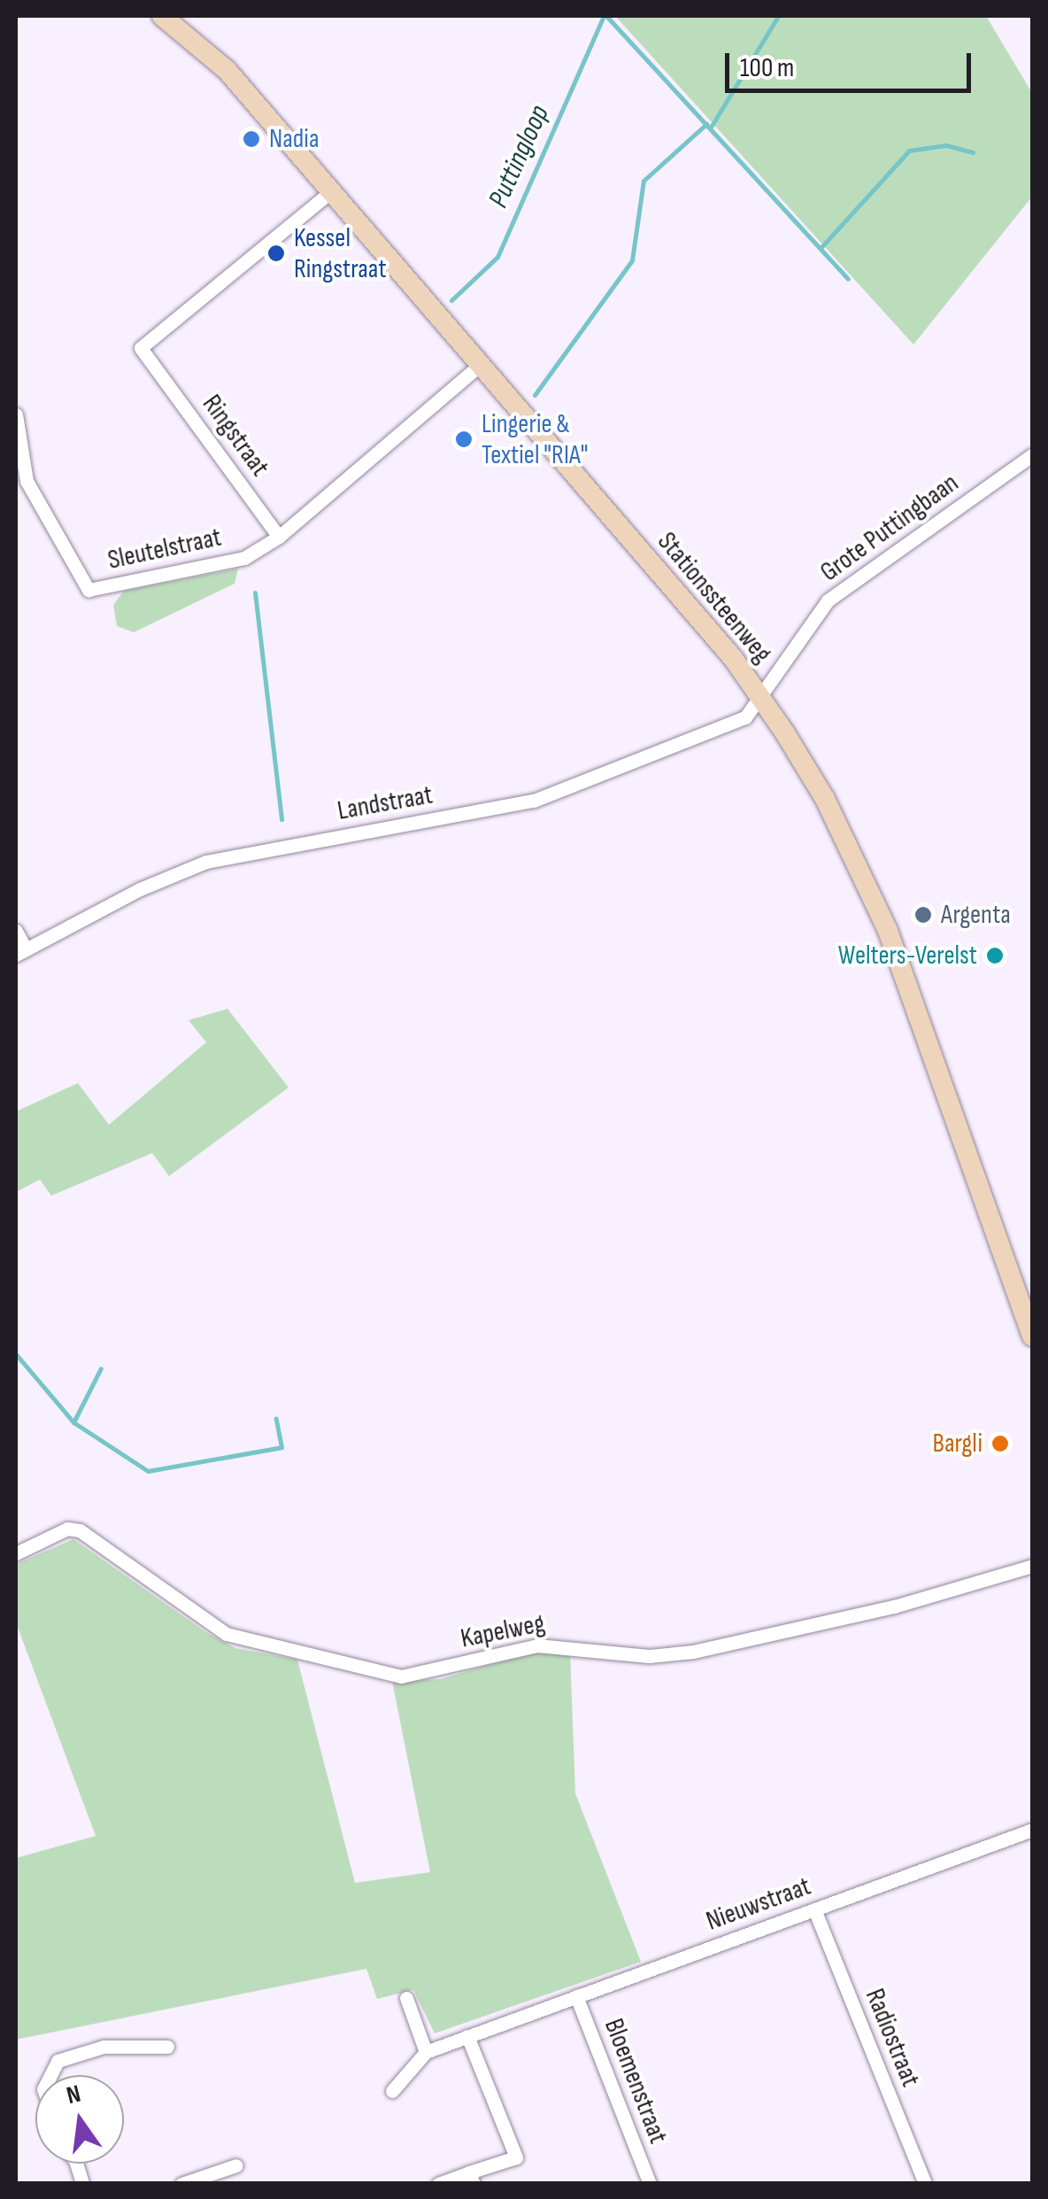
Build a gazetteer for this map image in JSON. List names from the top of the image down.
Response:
{
  "streets": {
    "street": [
      "Ringstraat",
      "Grote Puttingbaan",
      "Sleutelstraat",
      "Stationssteenweg",
      "Landstraat",
      "Kapelweg",
      "Nieuwstraat",
      "Radiostraat",
      "Bloemenstraat"
    ]
  },
  "crossings": [
    ["Ringstraat", "Sleutelstraat"],
    ["Ringstraat", "Stationssteenweg"],
    ["Grote Puttingbaan", "Stationssteenweg"],
    ["Grote Puttingbaan", "Landstraat"],
    ["Stationssteenweg", "Landstraat"],
    ["Nieuwstraat", "Radiostraat"],
    ["Nieuwstraat", "Bloemenstraat"]
  ],
  "water": ["Puttingloop"],
  "places": [
    "Nadia",
    "Kessel Ringstraat",
    "Lingerie & Textiel \"RIA\"",
    "Argenta",
    "Welters-Verelst",
    "Bargli"
  ],
  "scale_bar": "100 m",
  "north": "top"
}
